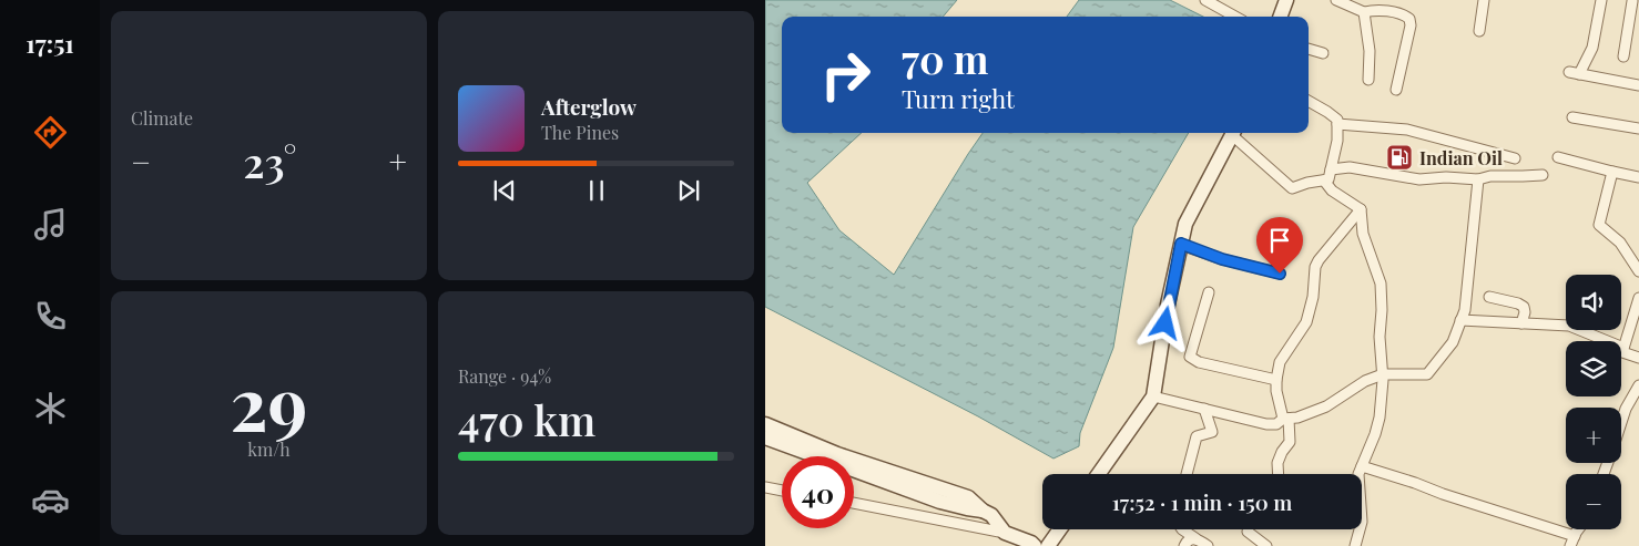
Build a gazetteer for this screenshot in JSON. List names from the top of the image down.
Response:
{
  "places": {
    "fuel station": ["Indian Oil"]
  },
  "page": {
    "tabs": "17:51",
    "tile": [
      "Climate",
      ["29", "km/h"],
      ["Range · 94%", "470 km"]
    ],
    "turn": ["70 m", "Turn right"],
    "song": ["Afterglow", "The Pines"],
    "heat": ["−", "23°", "+"],
    "map_buttons": ["+", "−"],
    "limit": "40",
    "trip": "17:52 · 1 min · 150 m"
  }
}
